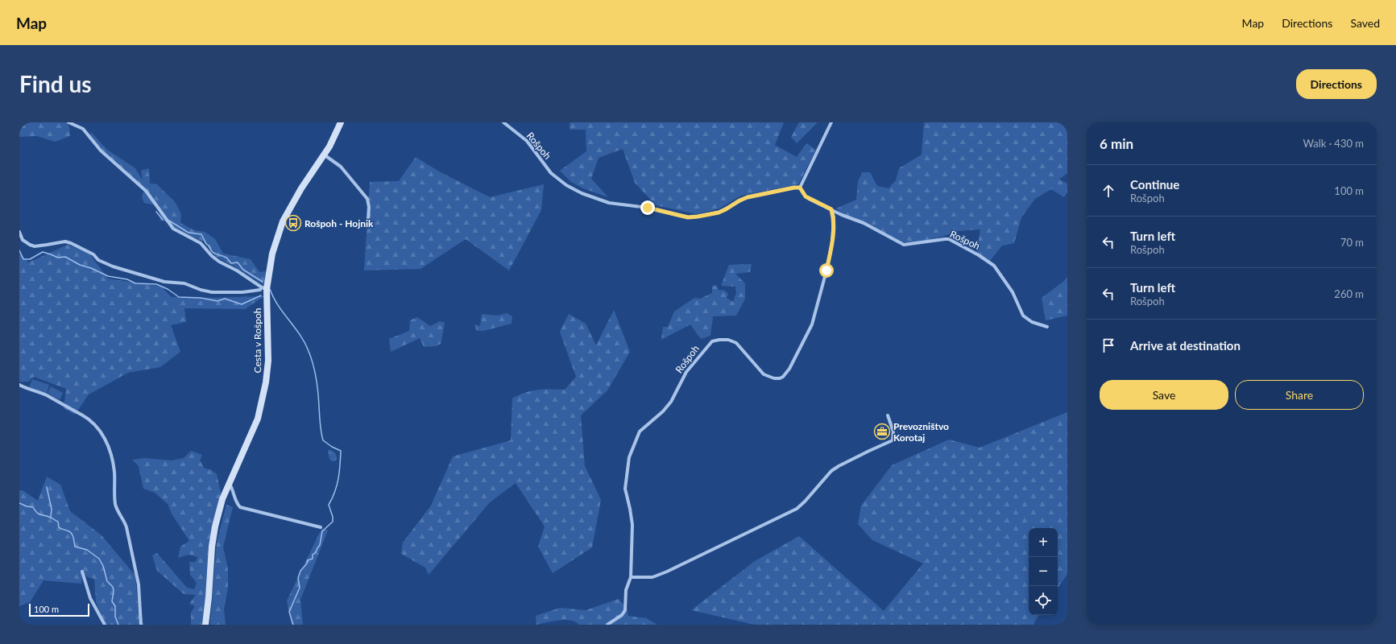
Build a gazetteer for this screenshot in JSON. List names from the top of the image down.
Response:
{
  "streets": {
    "street": ["Rošpoh", "Cesta v Rošpoh"]
  },
  "places": {
    "bus stop": ["Rošpoh - Hojnik"],
    "office": ["Prevozništvo Korotaj"]
  },
  "scale_bar": "100 m",
  "page": {
    "header": "Map",
    "nav": ["Map", "Directions", "Saved"],
    "buttons": [
      "Directions",
      ["Save", "Share"]
    ],
    "title": "Find us",
    "heading": ["6 min", "Walk · 430 m"],
    "list": [
      ["Continue", "Rošpoh", "100 m"],
      ["Turn left", "Rošpoh", "70 m"],
      ["Turn left", "Rošpoh", "260 m"],
      "Arrive at destination"
    ],
    "map_buttons": ["+", "−"],
    "scale": "100 m"
  }
}
